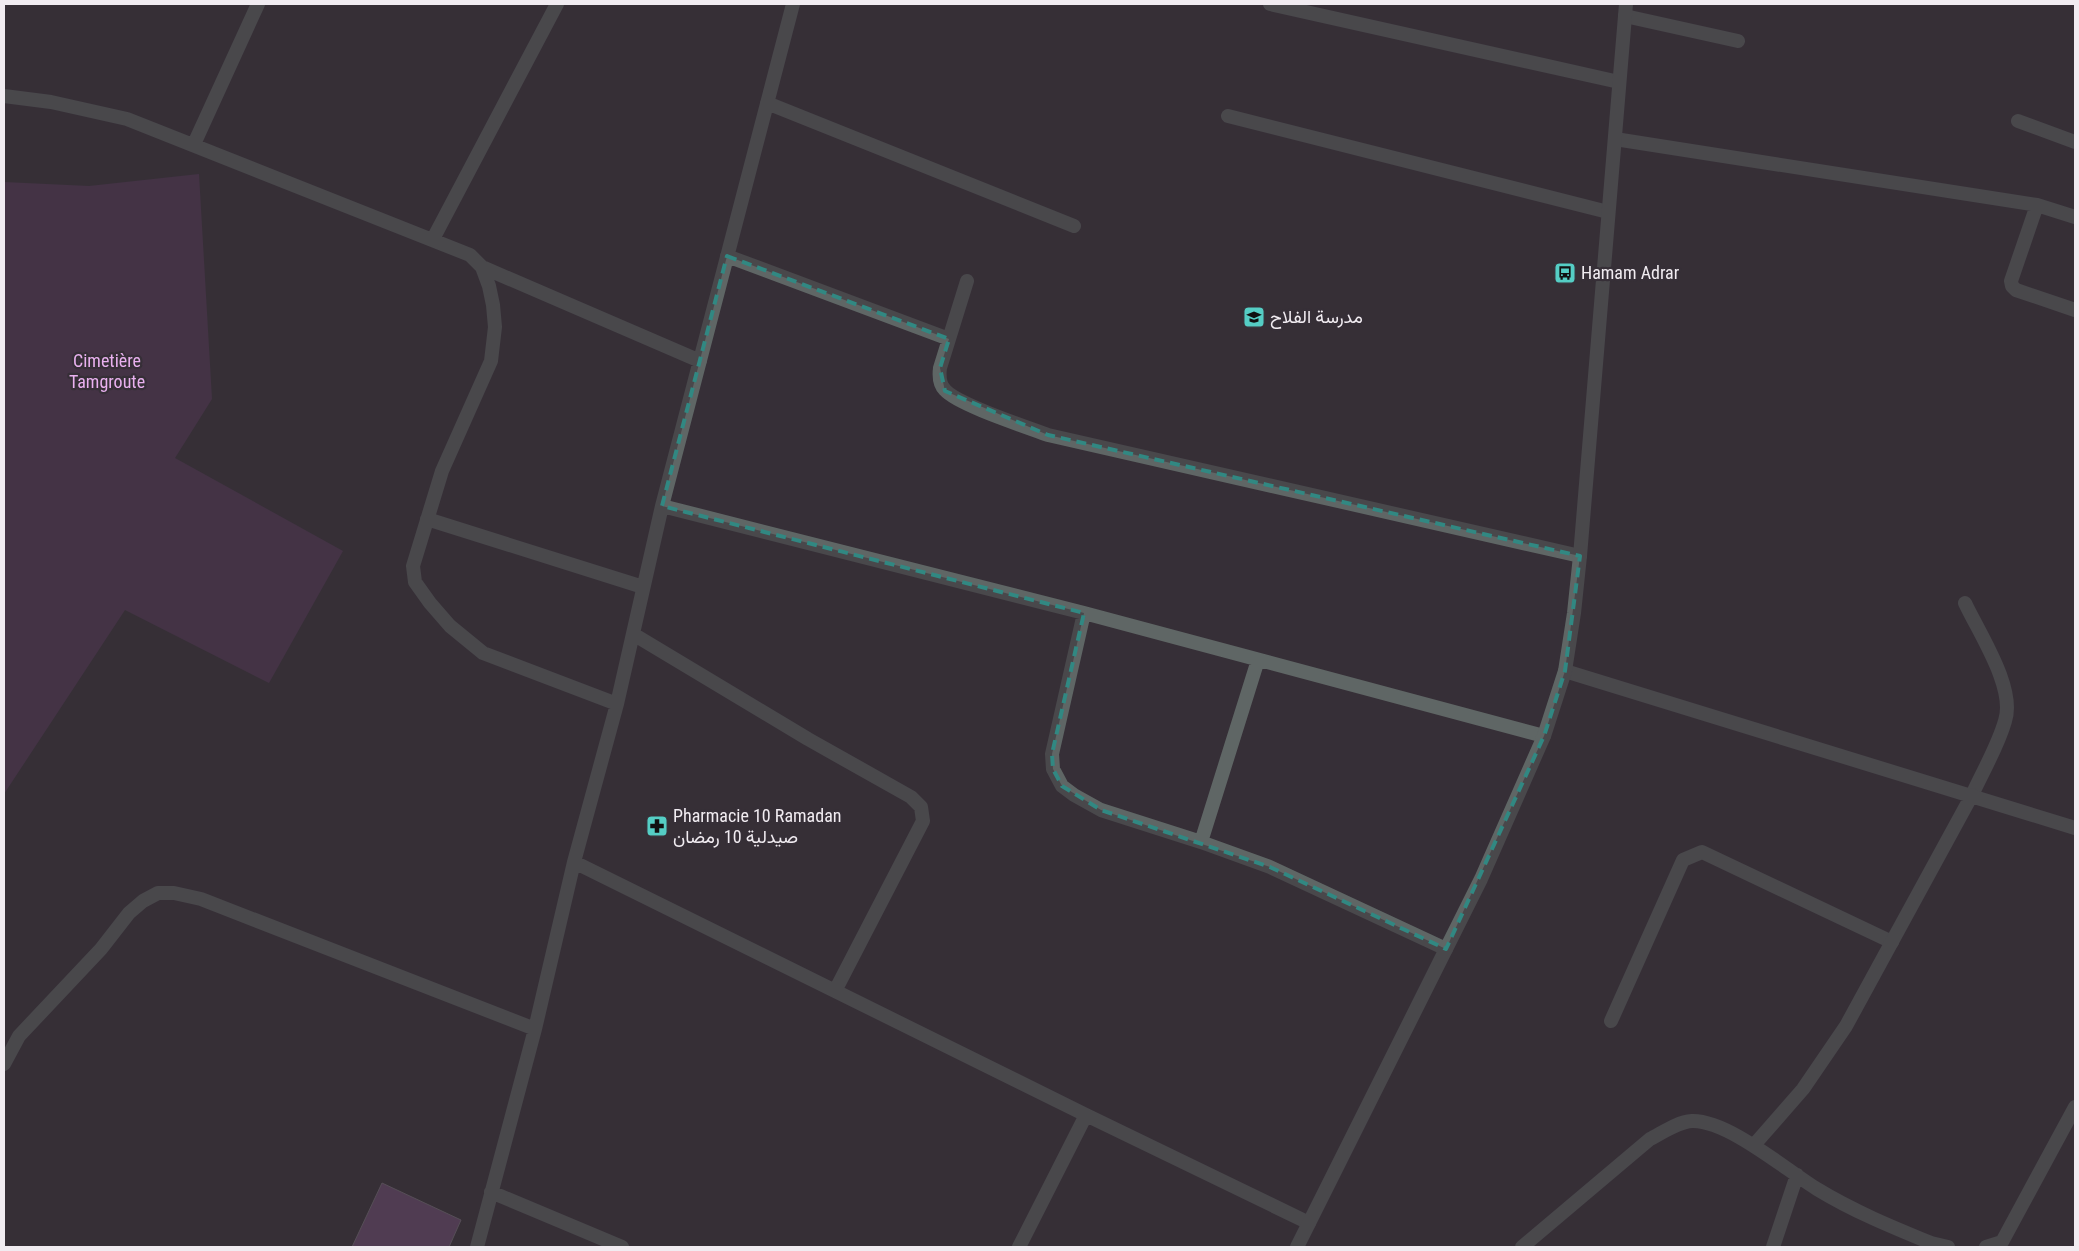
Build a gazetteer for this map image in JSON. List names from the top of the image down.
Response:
{
  "parks": ["Cimetière Tamgroute"],
  "places": {
    "bus stop": ["Hamam Adrar"],
    "school or university": ["مدرسة الفلاح"],
    "pharmacy": ["Pharmacie 10 Ramadan صيدلية 10 رمضان"]
  }
}
